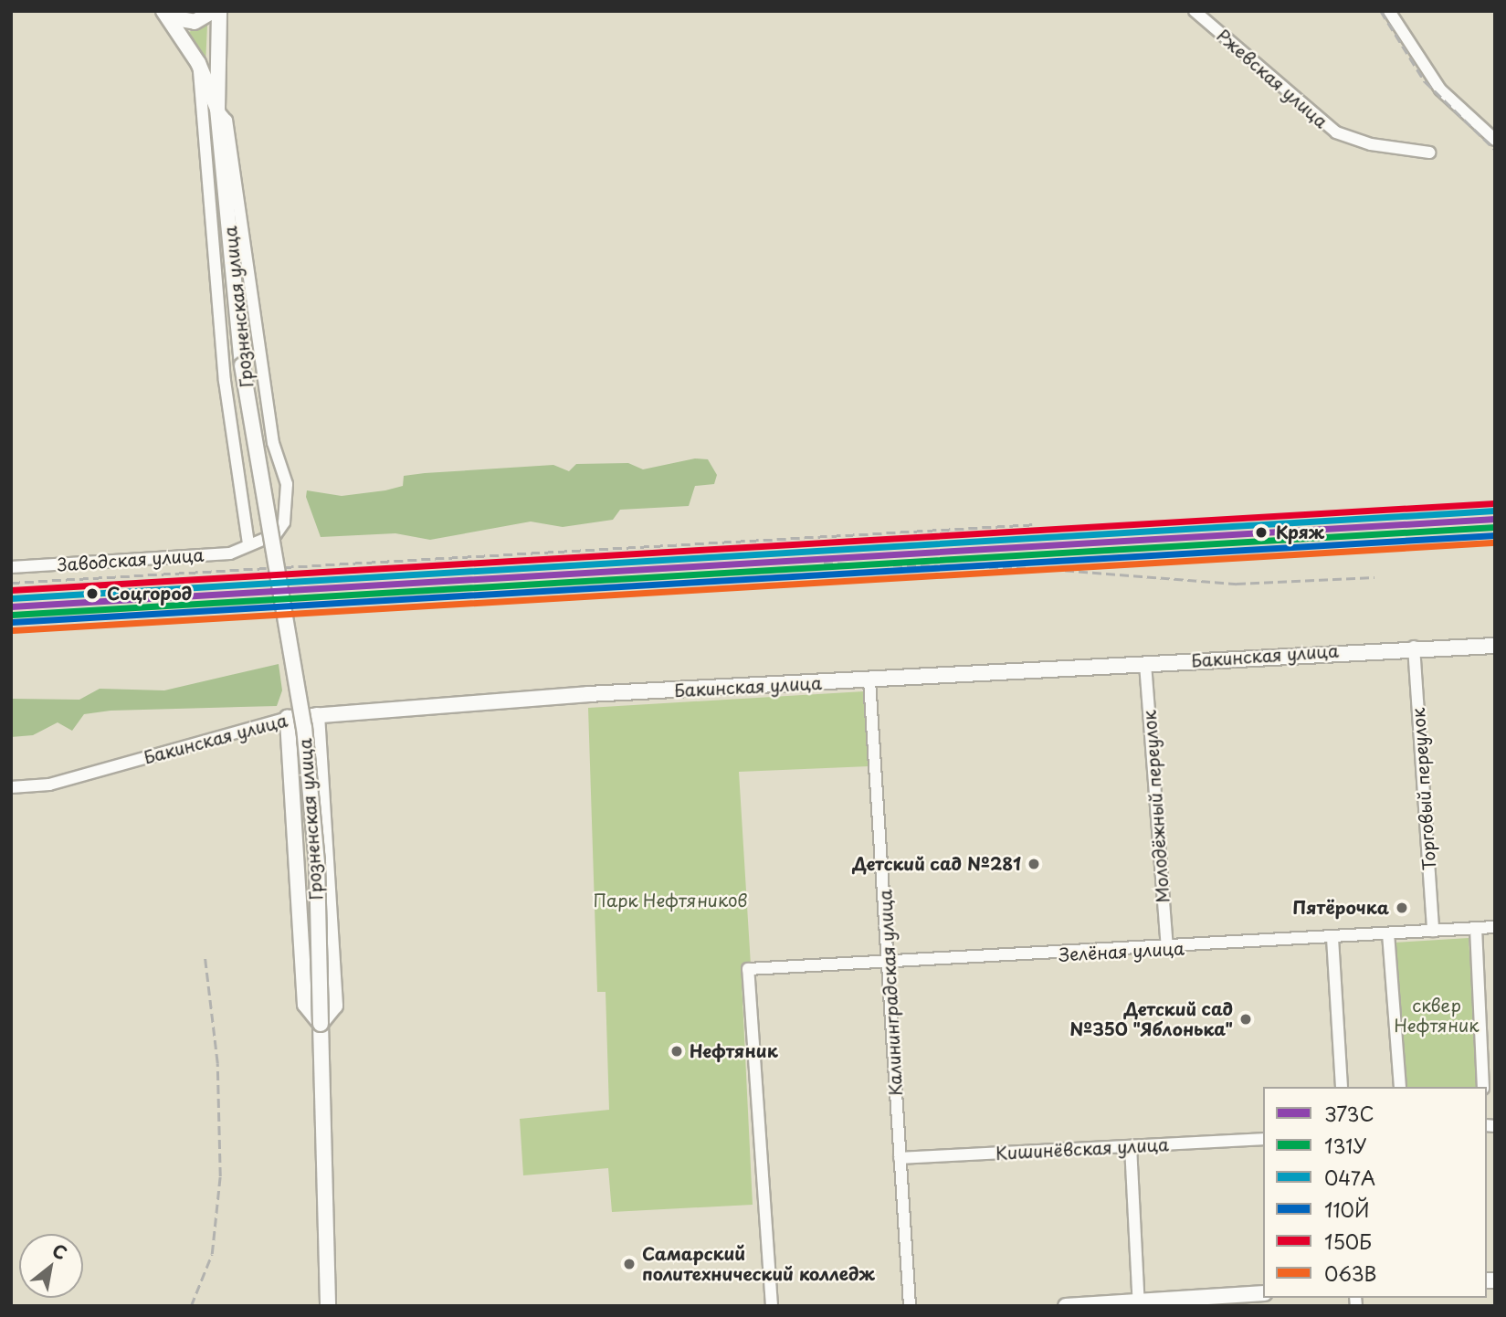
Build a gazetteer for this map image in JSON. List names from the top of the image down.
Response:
{
  "streets": {
    "main road": ["Грозненская улица", "Бакинская улица"],
    "street": [
      "Ржевская улица",
      "Заводская улица",
      "Торговый переулок",
      "Молодёжный переулок",
      "Зелёная улица",
      "Калининградская улица",
      "Кишинёвская улица"
    ]
  },
  "crossings": [
    ["Грозненская улица", "Заводская улица"],
    ["Бакинская улица", "Торговый переулок"],
    ["Бакинская улица", "Молодёжный переулок"],
    ["Бакинская улица", "Калининградская улица"],
    ["Торговый переулок", "Зелёная улица"],
    ["Молодёжный переулок", "Зелёная улица"],
    ["Зелёная улица", "Калининградская улица"],
    ["Калининградская улица", "Кишинёвская улица"]
  ],
  "parks": ["Парк Нефтяников", "сквер Нефтяник"],
  "places": [
    "Кряж",
    "Соцгород",
    "Детский сад №281",
    "Пятёрочка",
    "Детский сад №350 \"Яблонька\"",
    "Нефтяник",
    "Самарский политехнический колледж"
  ],
  "lines": [
    "transit line 150Б",
    "transit line 047А",
    "transit line 373C",
    "transit line 131У",
    "transit line 110Й",
    "transit line 063В"
  ],
  "legend": [
    "373C",
    "131У",
    "047А",
    "110Й",
    "150Б",
    "063В"
  ],
  "north": "top right"
}
